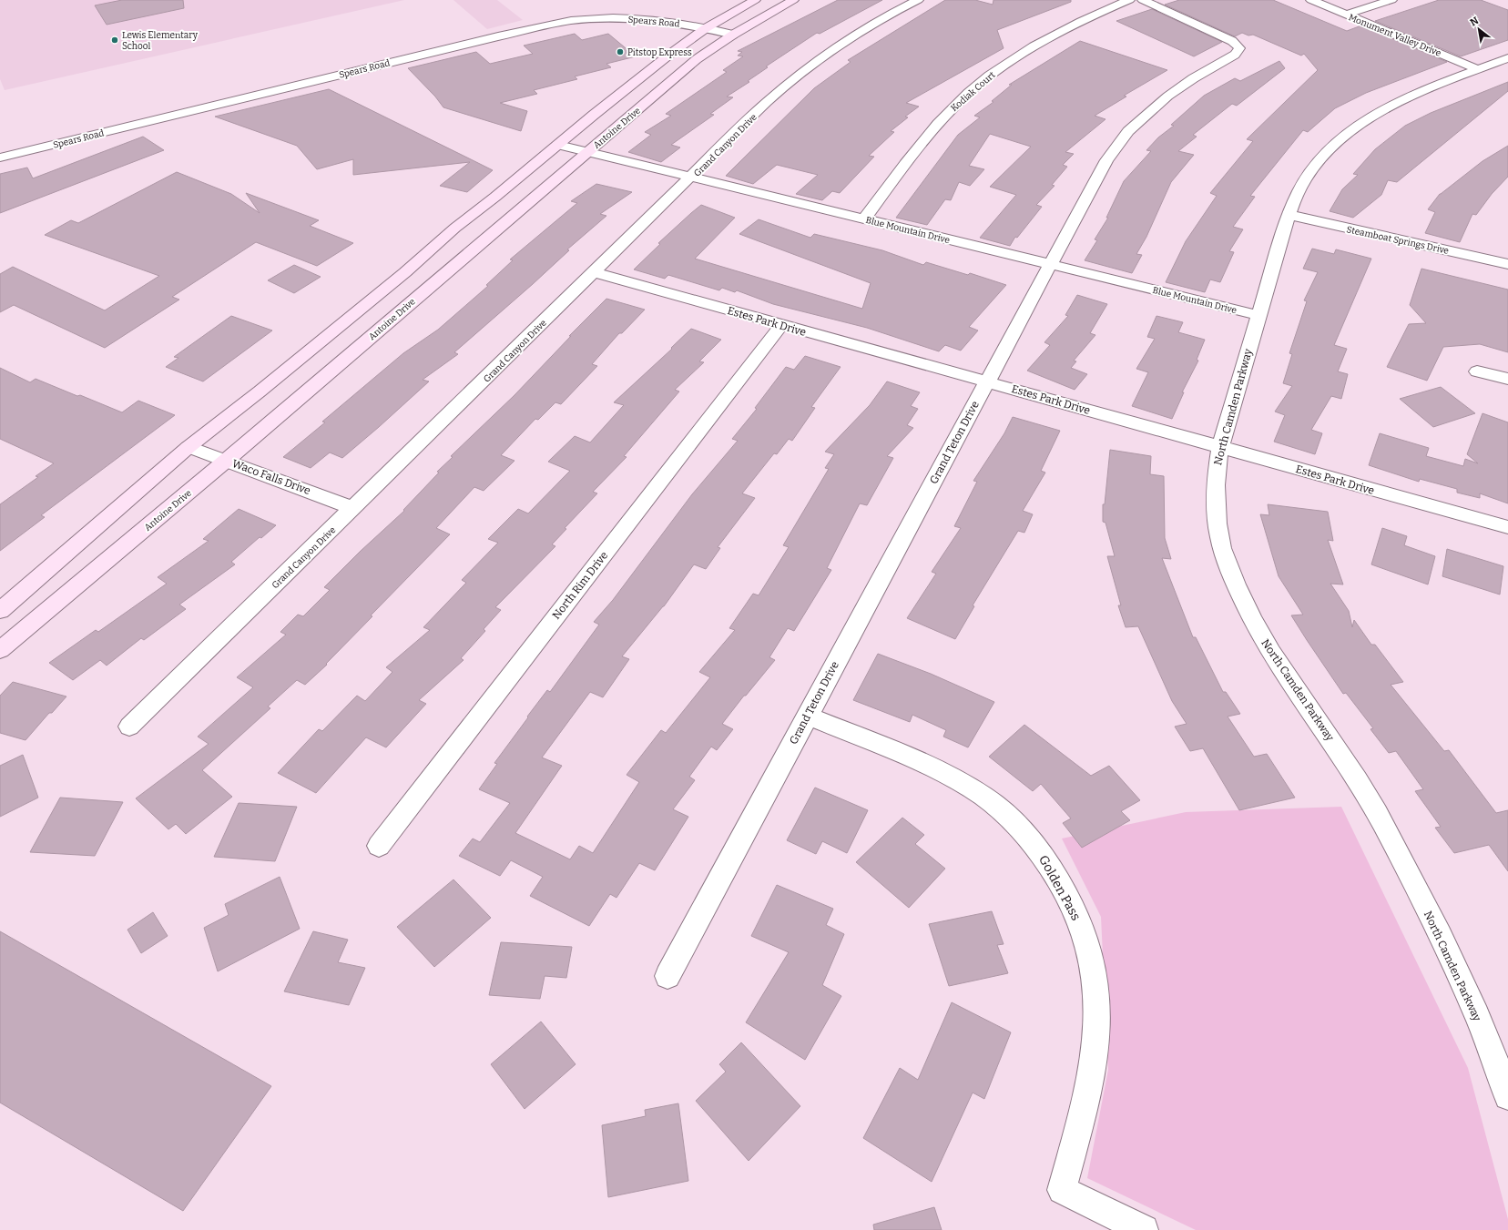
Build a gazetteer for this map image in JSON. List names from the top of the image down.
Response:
{
  "streets": {
    "main road": ["Antoine Drive"],
    "street": [
      "Spears Road",
      "Monument Valley Drive",
      "Kodiak Court",
      "Grand Canyon Drive",
      "Blue Mountain Drive",
      "Steamboat Springs Drive",
      "Estes Park Drive",
      "North Camden Parkway",
      "Grand Teton Drive",
      "Waco Falls Drive",
      "North Rim Drive",
      "Golden Pass"
    ]
  },
  "crossings": [
    ["Spears Road", "Antoine Drive"],
    ["Monument Valley Drive", "North Camden Parkway"],
    ["Kodiak Court", "Blue Mountain Drive"],
    ["Antoine Drive", "Blue Mountain Drive"],
    ["Antoine Drive", "Waco Falls Drive"],
    ["Grand Canyon Drive", "Blue Mountain Drive"],
    ["Grand Canyon Drive", "Estes Park Drive"],
    ["Grand Canyon Drive", "Waco Falls Drive"],
    ["Blue Mountain Drive", "North Camden Parkway"],
    ["Blue Mountain Drive", "Grand Teton Drive"],
    ["Steamboat Springs Drive", "North Camden Parkway"],
    ["Estes Park Drive", "North Camden Parkway"],
    ["Estes Park Drive", "Grand Teton Drive"],
    ["Estes Park Drive", "North Rim Drive"],
    ["Grand Teton Drive", "Golden Pass"]
  ],
  "places": ["Lewis Elementary School", "Pitstop Express"],
  "north": "top left"
}
